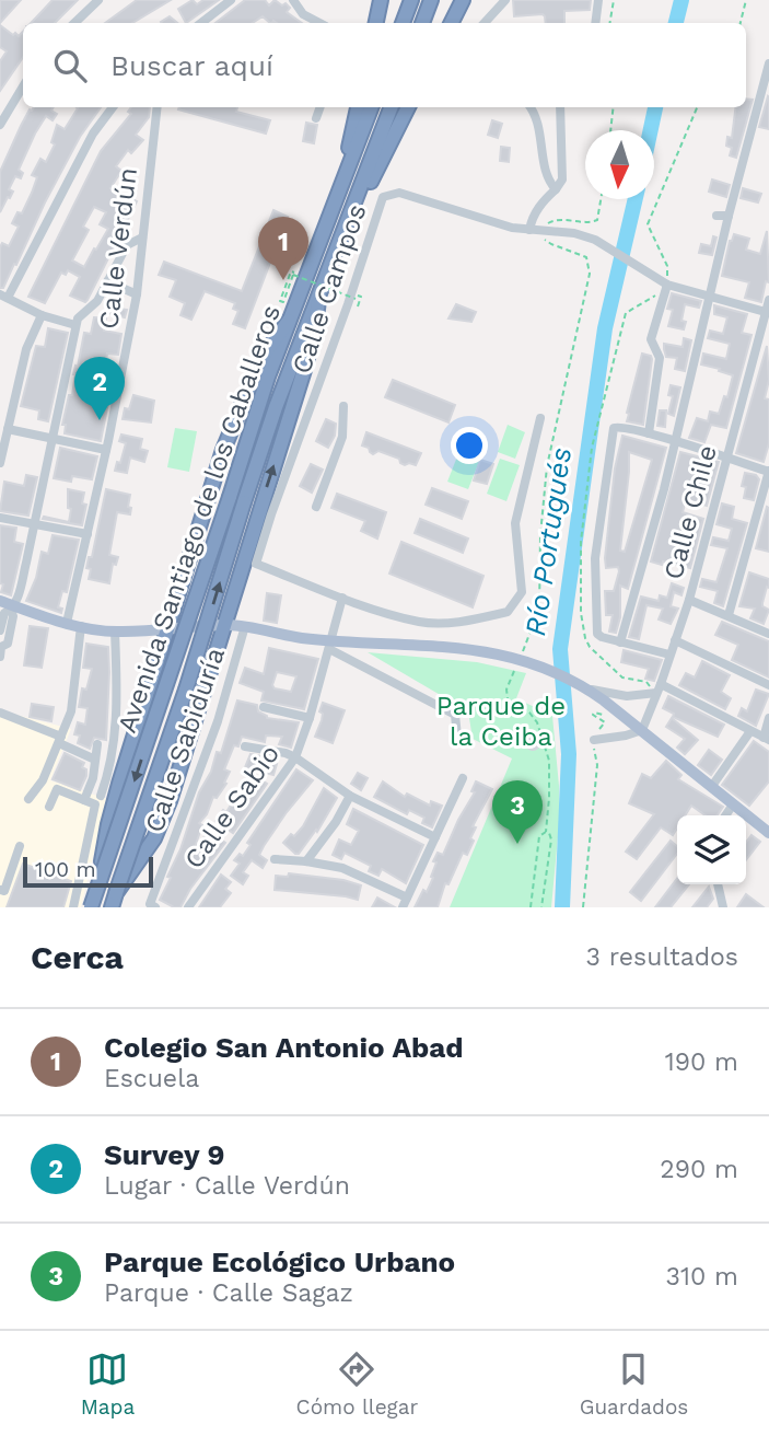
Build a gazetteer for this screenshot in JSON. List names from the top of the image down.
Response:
{
  "streets": {
    "highway": ["Avenida Santiago de los Caballeros"],
    "street": [
      "Calle Verdún",
      "Calle Campos",
      "Calle Chile",
      "Calle Sabiduría",
      "Calle Sabio"
    ]
  },
  "crossings": [
    ["Calle Campos", "Calle Chile"],
    ["Calle Campos", "Calle Sabio"]
  ],
  "water": ["Río Portugués"],
  "parks": ["Parque de la Ceiba"],
  "scale_bar": "100 m",
  "north": "bottom",
  "page": {
    "search": "Buscar aquí",
    "pins": ["1", "2", "3"],
    "scale": "100 m",
    "heading": ["Cerca", "3 resultados"],
    "list": [
      {
        "mark": "1",
        "name": "Colegio San Antonio Abad",
        "note": "Escuela",
        "value": "190 m"
      },
      {
        "mark": "2",
        "name": "Survey 9",
        "note": "Lugar · Calle Verdún",
        "value": "290 m"
      },
      {
        "mark": "3",
        "name": "Parque Ecológico Urbano",
        "note": "Parque · Calle Sagaz",
        "value": "310 m"
      }
    ],
    "nav": ["Mapa", "Cómo llegar", "Guardados"]
  }
}
